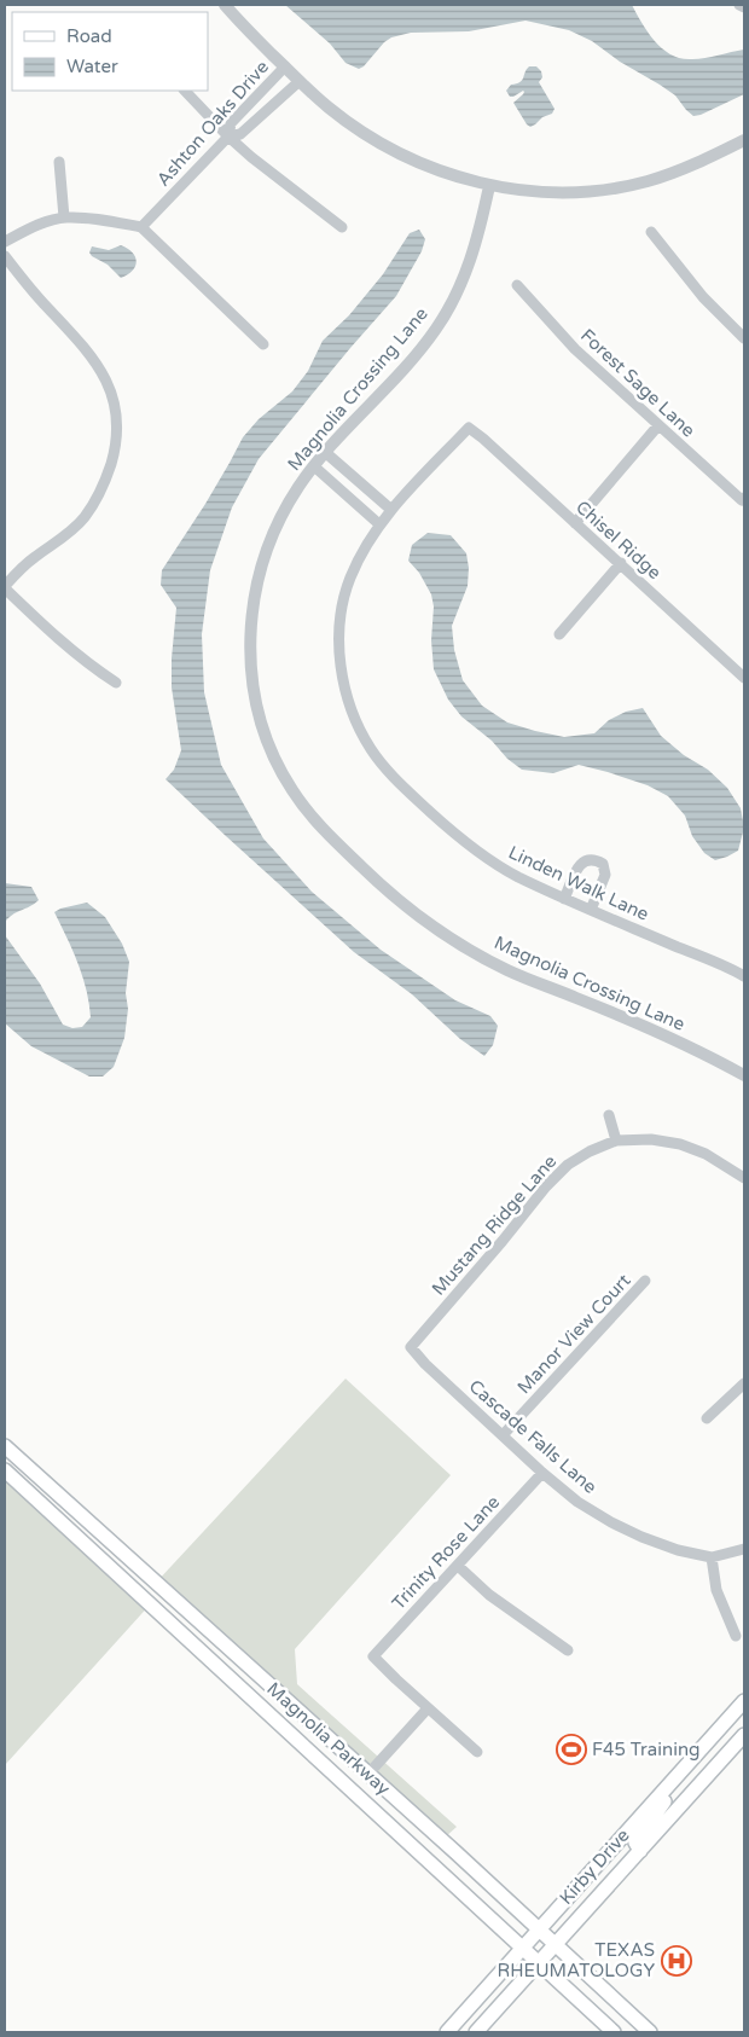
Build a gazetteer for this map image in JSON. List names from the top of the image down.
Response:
{
  "streets": {
    "main road": ["Magnolia Parkway", "Kirby Drive"],
    "street": [
      "Ashton Oaks Drive",
      "Forest Sage Lane",
      "Magnolia Crossing Lane",
      "Chisel Ridge",
      "Linden Walk Lane",
      "Mustang Ridge Lane",
      "Manor View Court",
      "Cascade Falls Lane",
      "Trinity Rose Lane"
    ]
  },
  "crossings": [
    ["Chisel Ridge", "Linden Walk Lane"],
    ["Mustang Ridge Lane", "Cascade Falls Lane"],
    ["Manor View Court", "Cascade Falls Lane"],
    ["Cascade Falls Lane", "Trinity Rose Lane"],
    ["Magnolia Parkway", "Kirby Drive"]
  ],
  "places": {
    "sports": ["F45 Training"],
    "hospital": ["TEXAS RHEUMATOLOGY"]
  },
  "legend": ["Road", "Water"]
}
